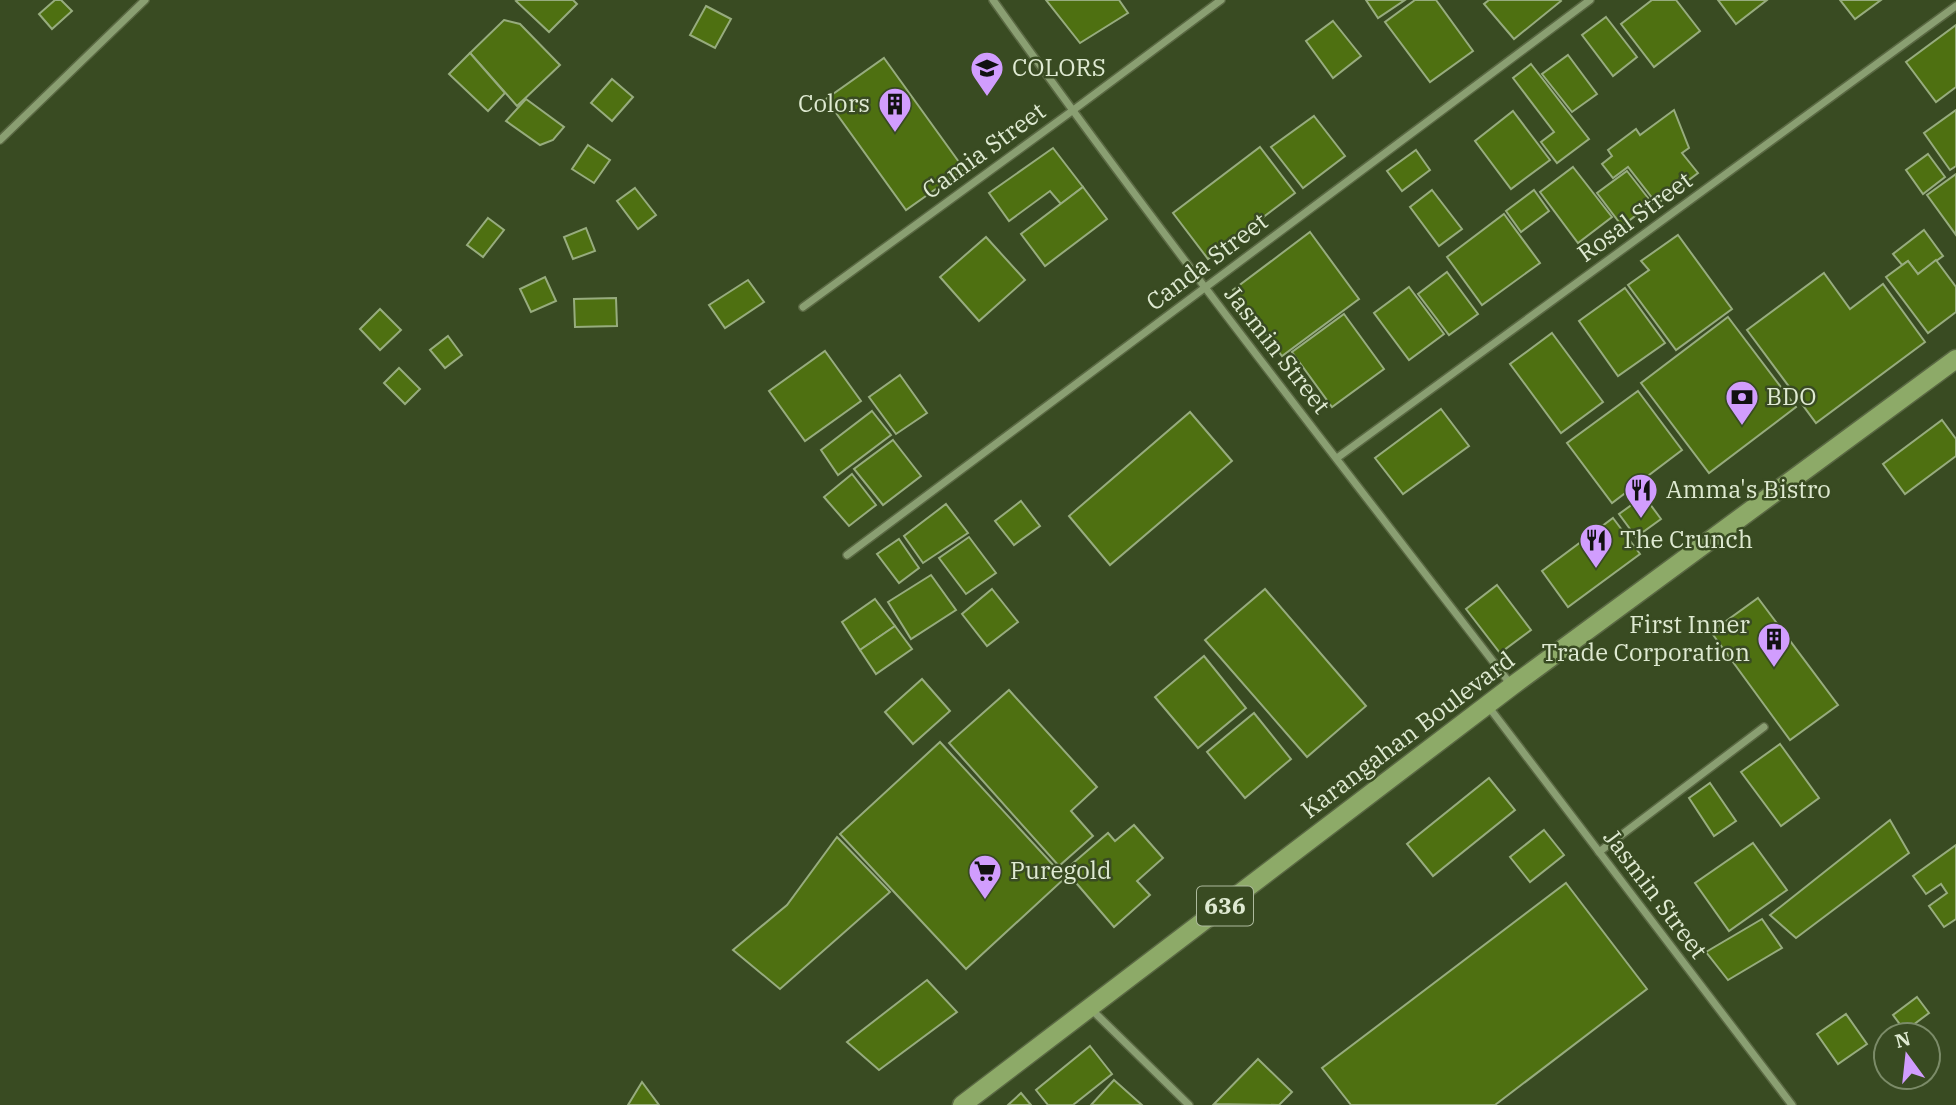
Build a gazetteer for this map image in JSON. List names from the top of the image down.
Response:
{
  "streets": {
    "main road": ["Karangahan Boulevard", "636"],
    "street": [
      "Camia Street",
      "Rosal Street",
      "Canda Street",
      "Jasmin Street"
    ]
  },
  "crossings": [
    ["Camia Street", "Jasmin Street"],
    ["Rosal Street", "Jasmin Street"],
    ["Canda Street", "Jasmin Street"],
    ["Jasmin Street", "Karangahan Boulevard"]
  ],
  "places": {
    "school or university": ["COLORS"],
    "building": ["Colors", "First Inner Trade Corporation"],
    "bank": ["BDO"],
    "restaurant": ["Amma's Bistro", "The Crunch"],
    "supermarket": ["Puregold"]
  },
  "north": "top"
}
